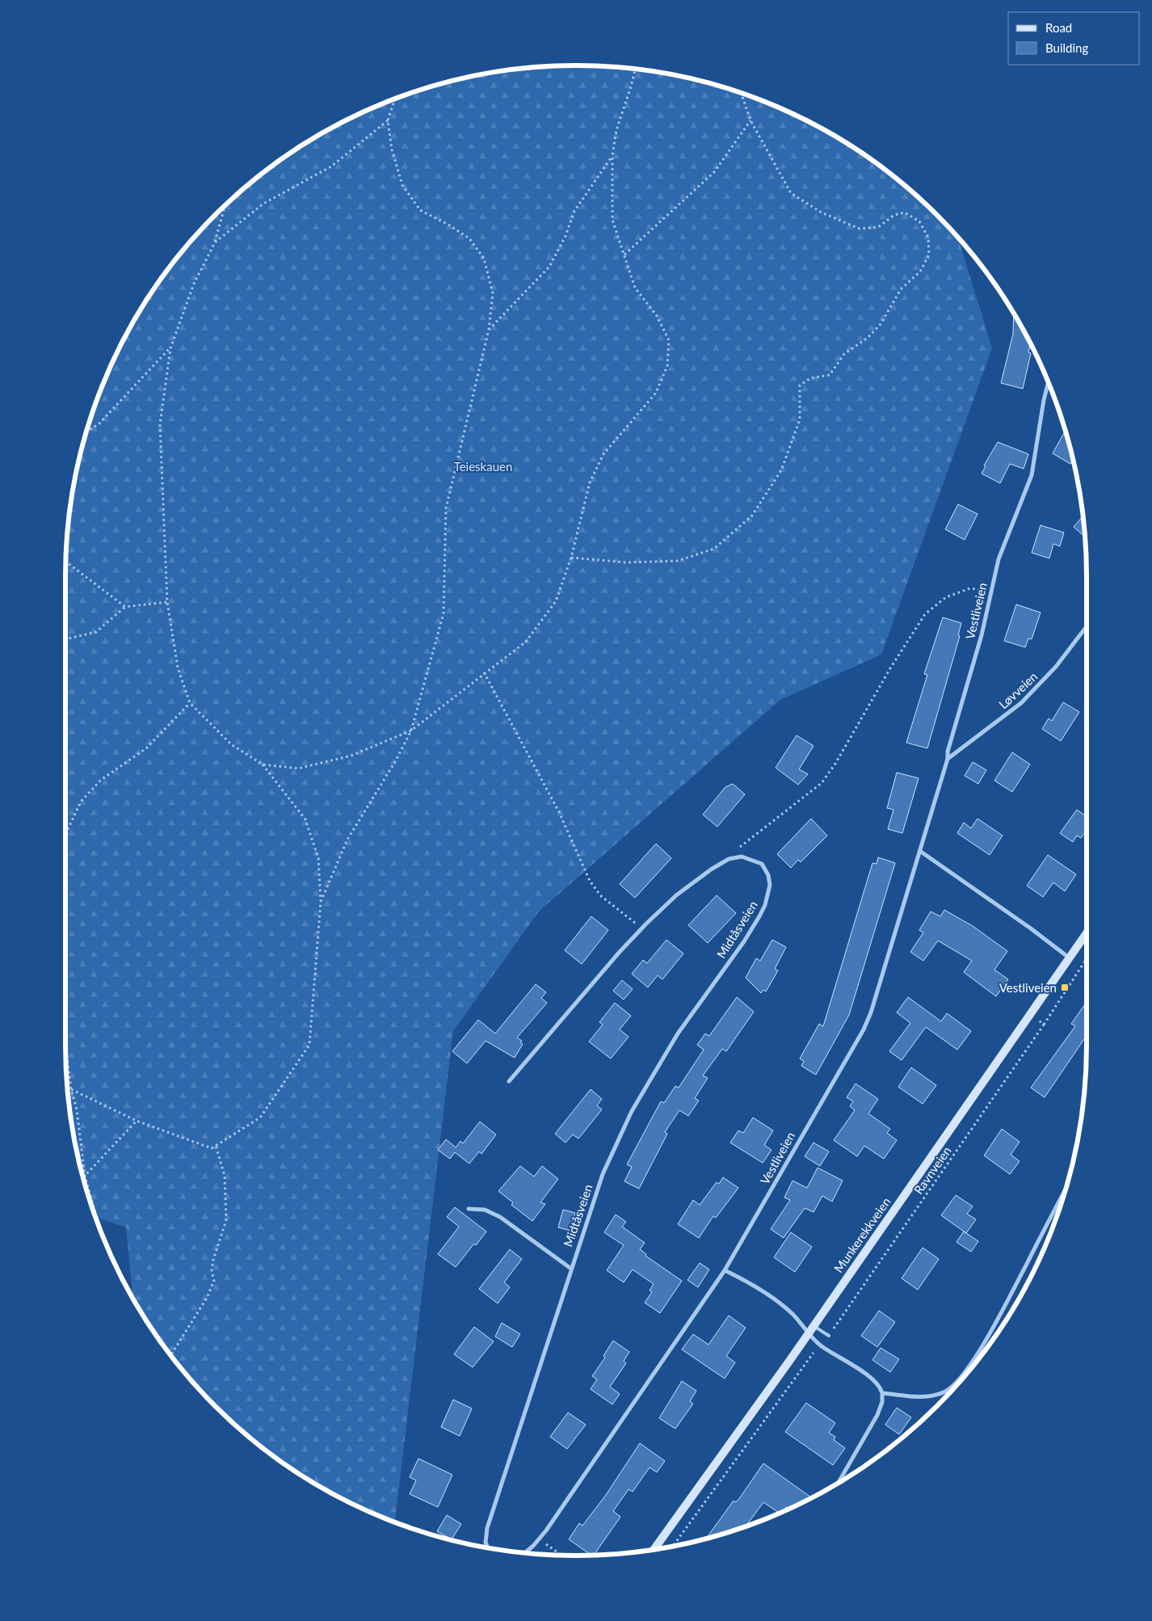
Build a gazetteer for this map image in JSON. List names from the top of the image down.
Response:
{
  "streets": {
    "main road": ["Munkerekkveien"],
    "street": ["Vestliveien", "Løvveien", "Midtåsveien"],
    "path": ["Ravnveien"]
  },
  "crossings": [
    ["Vestliveien", "Løvveien"]
  ],
  "parks": ["Teieskauen"],
  "places": {
    "transit": ["Vestliveien"]
  },
  "legend": ["Road", "Building"]
}
